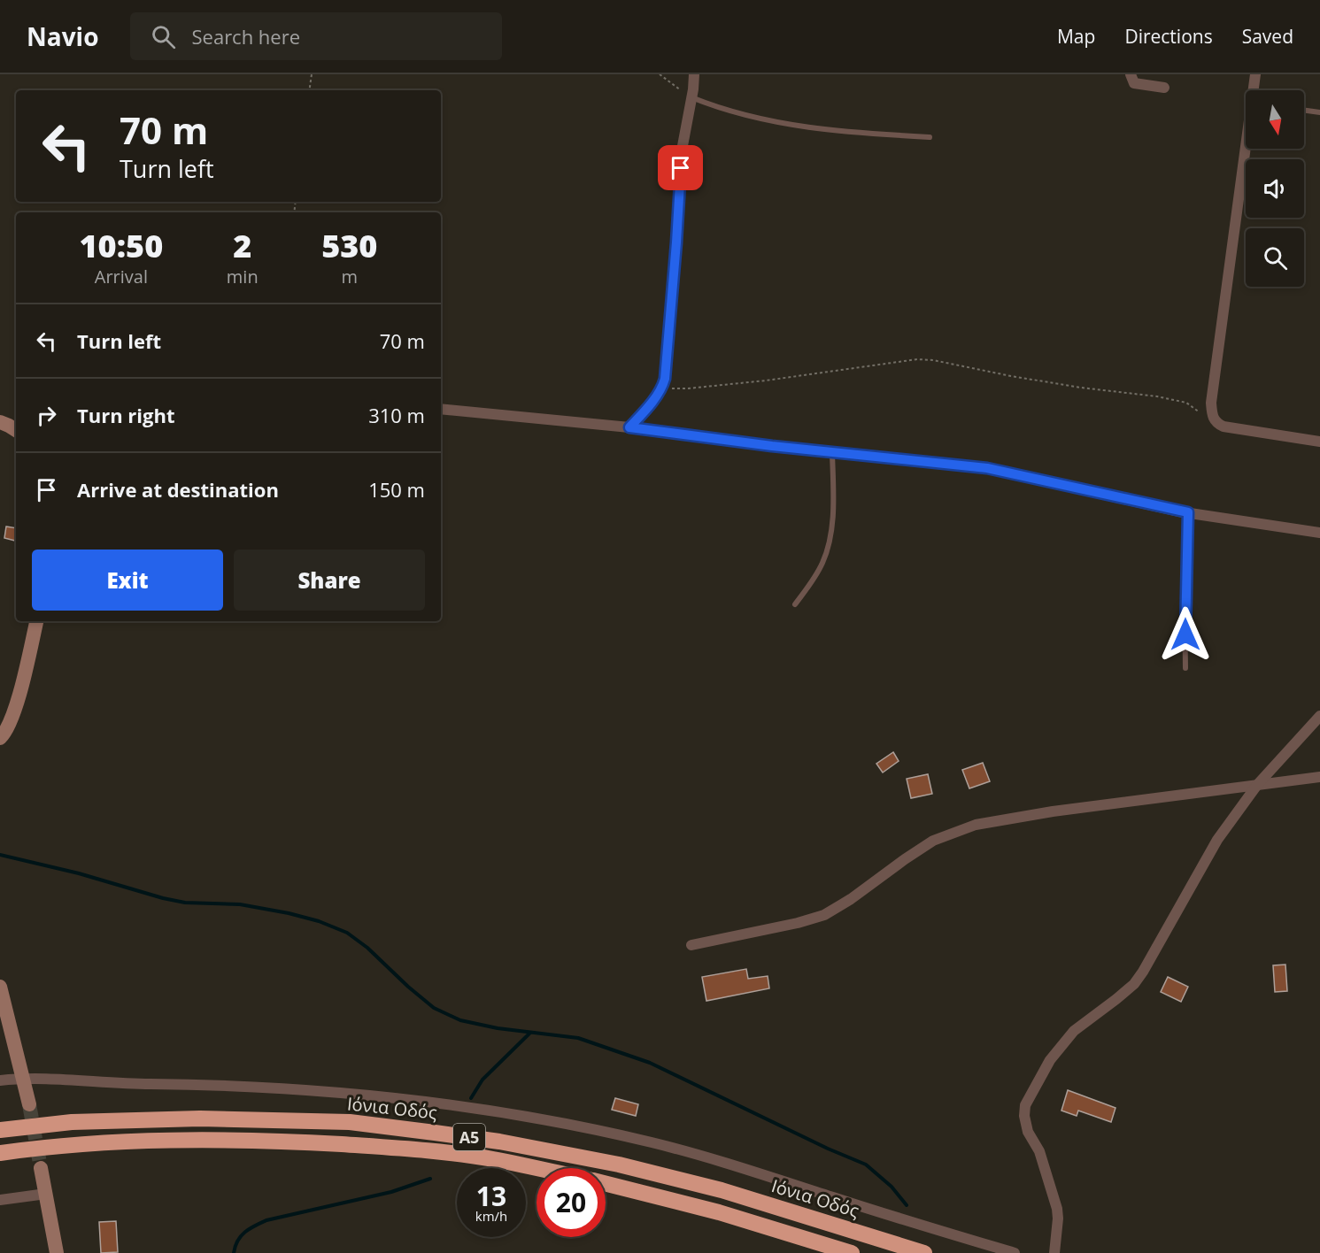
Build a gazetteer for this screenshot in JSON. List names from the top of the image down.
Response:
{
  "streets": {
    "highway": ["Ιόνια Οδός", "Α5"]
  },
  "north": "bottom",
  "page": {
    "header": "Navio",
    "search": "Search here",
    "nav": ["Map", "Directions", "Saved"],
    "turn": ["70 m", "Turn left"],
    "eta": [
      "10:50",
      "Arrival",
      "2",
      "min",
      "530",
      "m"
    ],
    "list": [
      {
        "name": "Turn left",
        "value": "70 m"
      },
      {
        "name": "Turn right",
        "value": "310 m"
      },
      {
        "name": "Arrive at destination",
        "value": "150 m"
      }
    ],
    "buttons": ["Exit", "Share"],
    "speed": "13 km/h",
    "limit": "20"
  }
}
